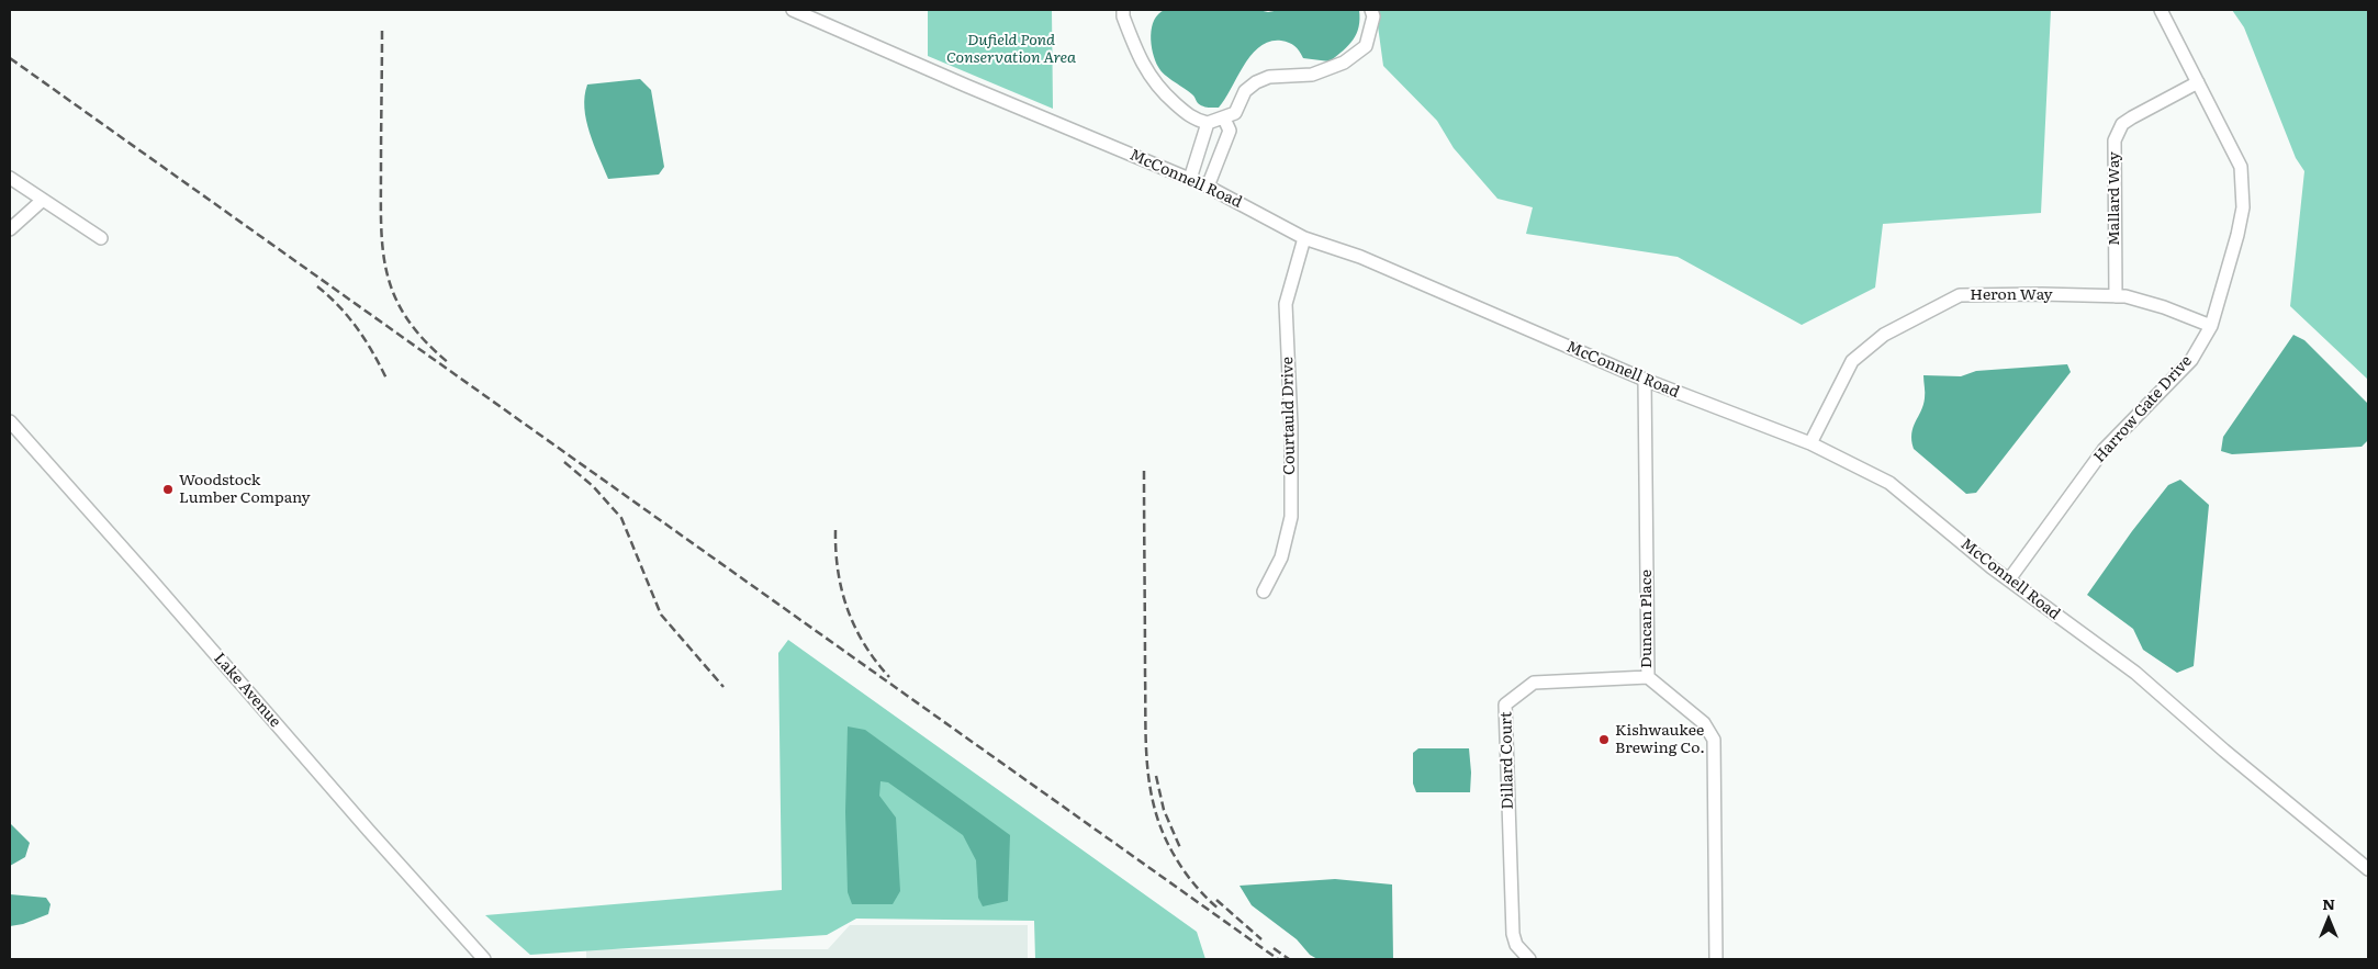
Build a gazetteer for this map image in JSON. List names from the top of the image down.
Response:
{
  "streets": {
    "street": [
      "McConnell Road",
      "Mallard Way",
      "Heron Way",
      "Harrow Gate Drive",
      "Courtauld Drive",
      "Duncan Place",
      "Lake Avenue",
      "Dillard Court"
    ]
  },
  "crossings": [
    ["McConnell Road", "Heron Way"],
    ["McConnell Road", "Harrow Gate Drive"],
    ["McConnell Road", "Courtauld Drive"],
    ["McConnell Road", "Duncan Place"],
    ["Mallard Way", "Heron Way"],
    ["Mallard Way", "Harrow Gate Drive"],
    ["Heron Way", "Harrow Gate Drive"],
    ["Duncan Place", "Dillard Court"]
  ],
  "parks": ["Dufield Pond Conservation Area"],
  "places": ["Woodstock Lumber Company", "Kishwaukee Brewing Co."],
  "north": "top"
}
